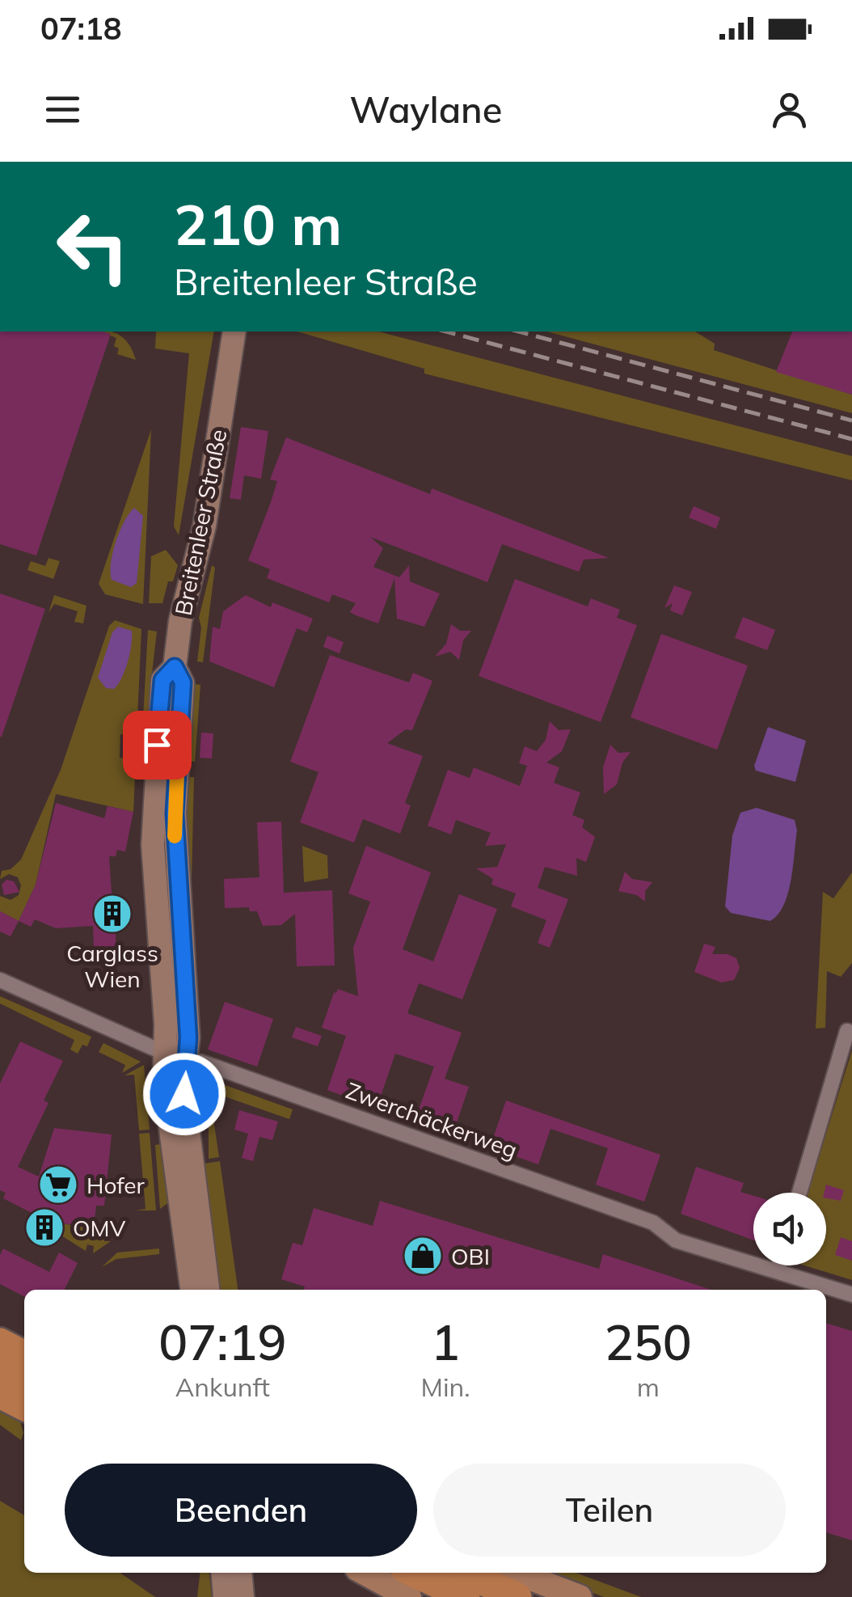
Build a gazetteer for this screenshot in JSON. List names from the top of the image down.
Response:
{
  "streets": {
    "main road": ["Breitenleer Straße"],
    "street": ["Zwerchäckerweg"]
  },
  "crossings": [
    ["Breitenleer Straße", "Zwerchäckerweg"]
  ],
  "places": {
    "building": ["Carglass Wien", "OMV"],
    "supermarket": ["Hofer"],
    "shop": ["OBI"]
  },
  "page": {
    "status": "07:18",
    "header": "Waylane",
    "turn": ["210 m", "Breitenleer Straße"],
    "eta": [
      "07:19",
      "Ankunft",
      "1",
      "Min.",
      "250",
      "m"
    ],
    "buttons": ["Beenden", "Teilen"]
  }
}
